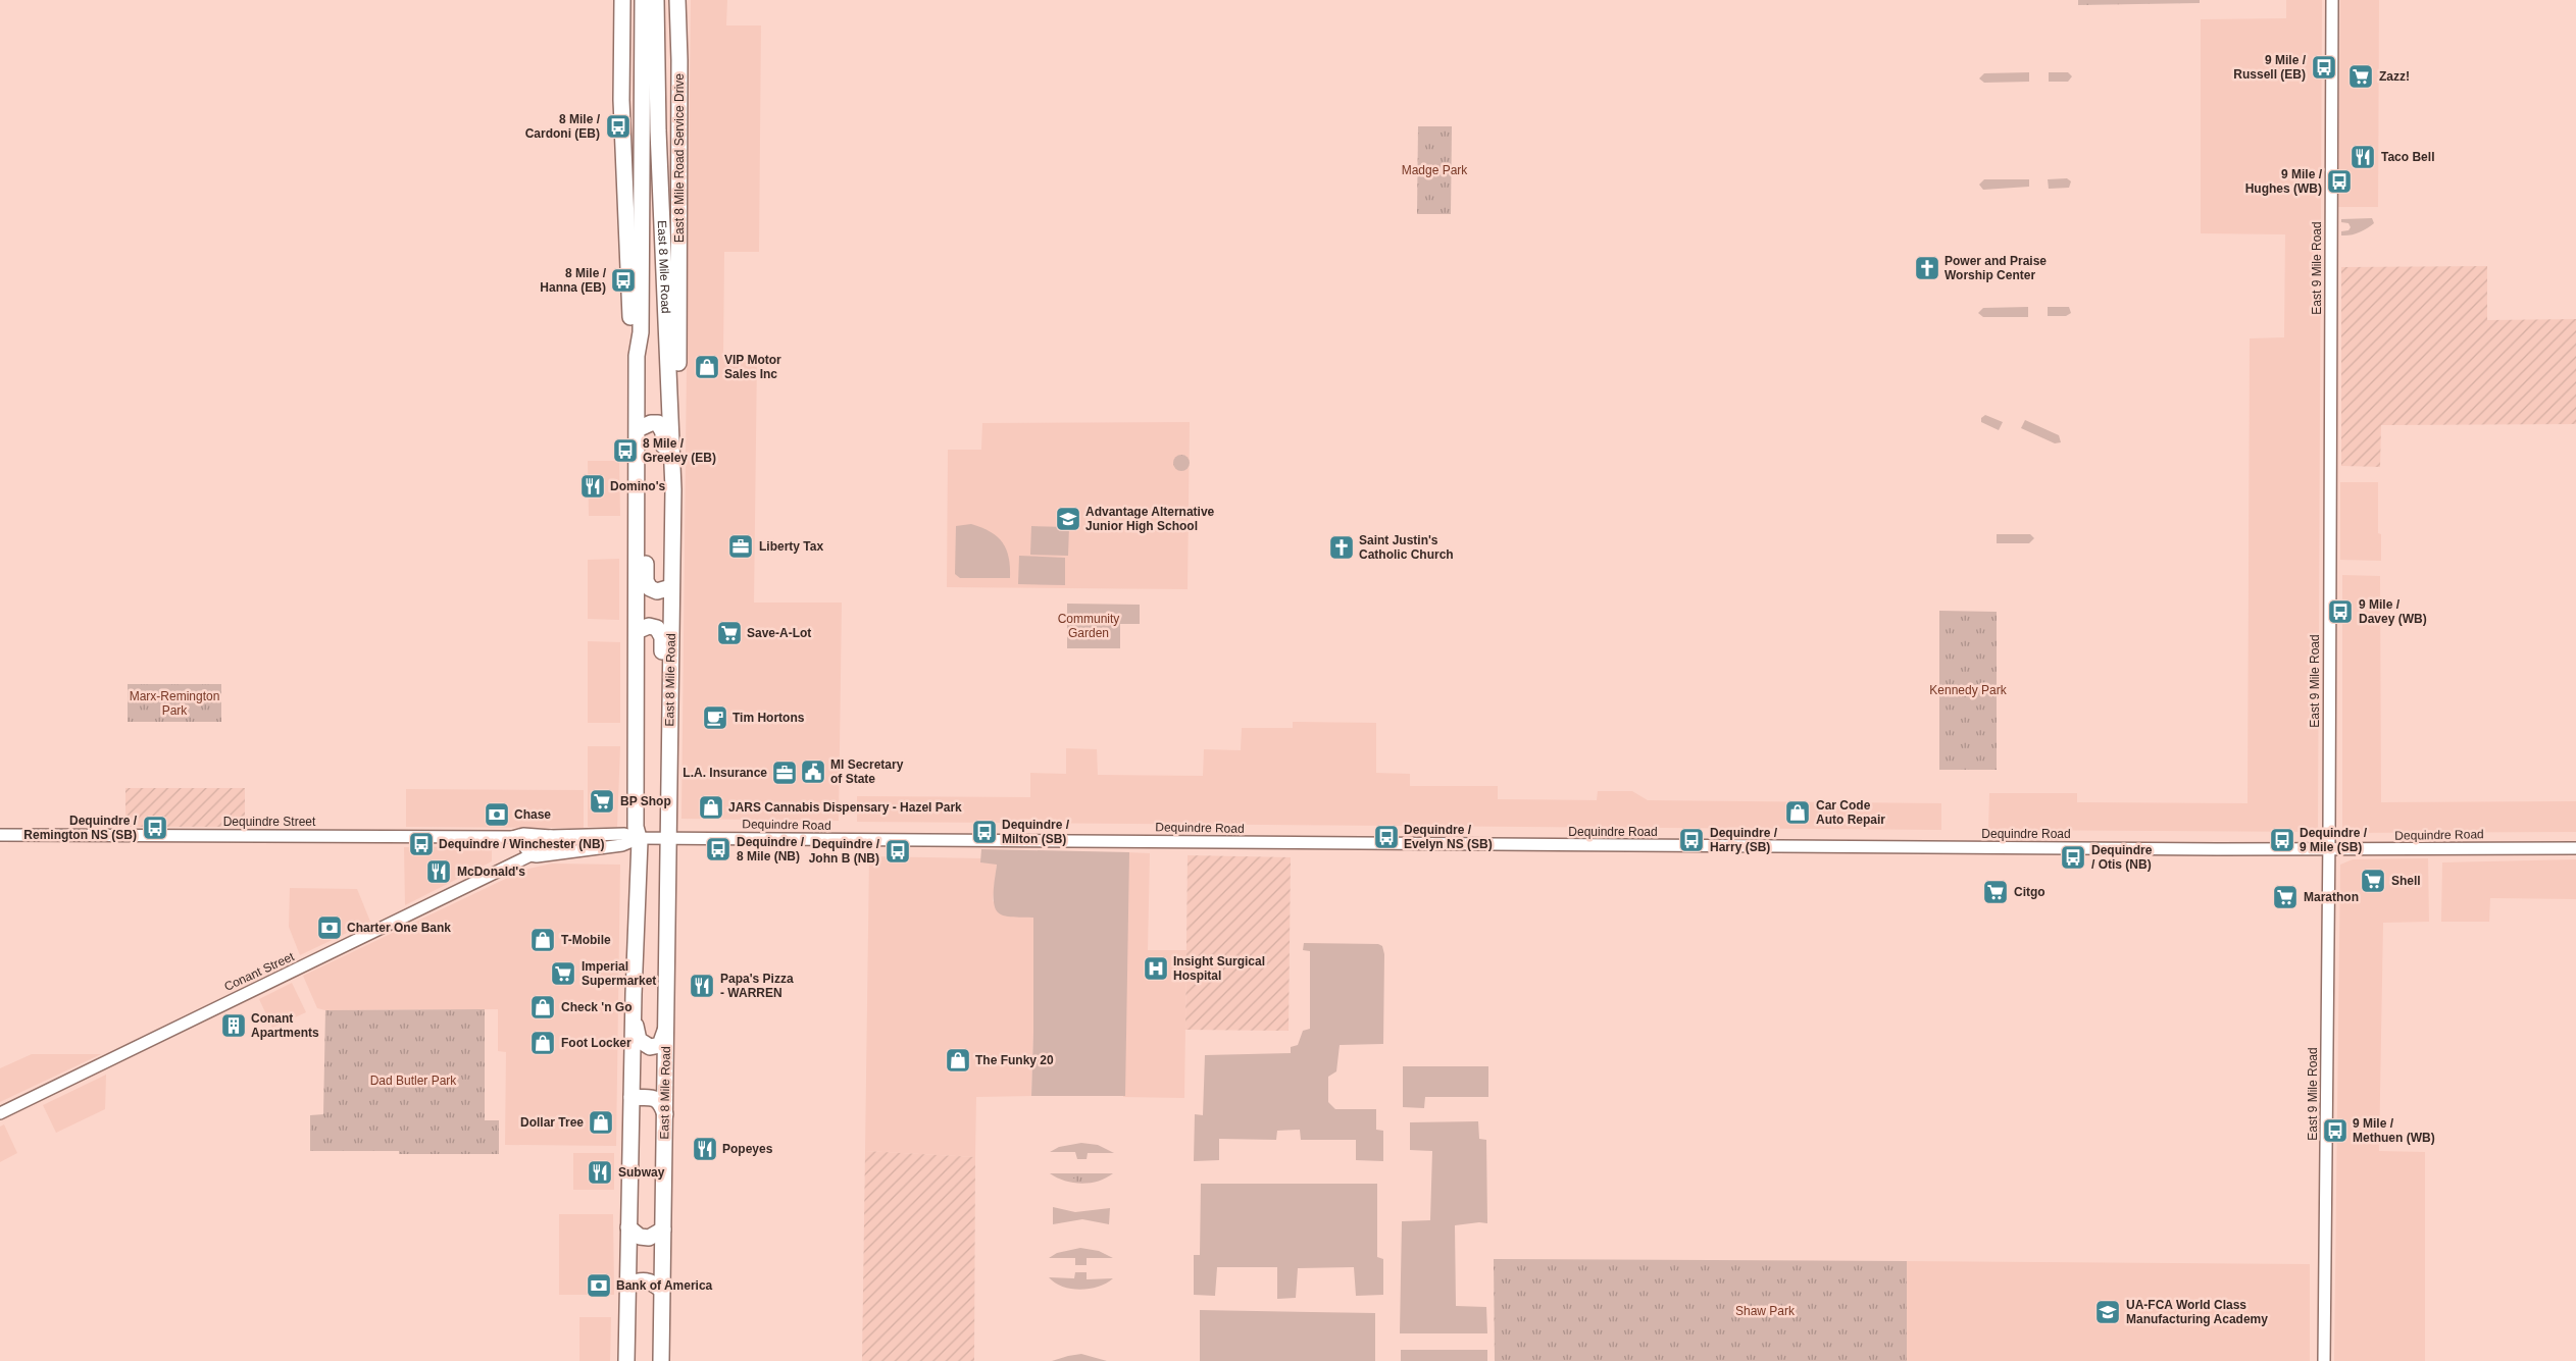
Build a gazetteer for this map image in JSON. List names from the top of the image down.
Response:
{
  "streets": {
    "highway": ["East 8 Mile Road Service Drive", "East 8 Mile Road"],
    "main road": [
      "East 9 Mile Road",
      "Dequindre Street",
      "Dequindre Road",
      "Conant Street"
    ]
  },
  "crossings": [
    ["East 8 Mile Road Service Drive", "East 8 Mile Road"],
    ["East 8 Mile Road", "Dequindre Road"],
    ["East 8 Mile Road", "Conant Street"],
    ["East 9 Mile Road", "Dequindre Road"],
    ["Dequindre Street", "Conant Street"],
    ["Dequindre Road", "Conant Street"]
  ],
  "parks": [
    "Madge Park",
    "Community Garden",
    "Kennedy Park",
    "Marx-Remington Park",
    "Dad Butler Park",
    "Shaw Park"
  ],
  "places": {
    "bus stop": [
      "9 Mile / Russell (EB)",
      "8 Mile / Cardoni (EB)",
      "9 Mile / Hughes (WB)",
      "8 Mile / Hanna (EB)",
      "8 Mile / Greeley (EB)",
      "9 Mile / Davey (WB)",
      "Dequindre / Remington NS (SB)",
      "Dequindre / Milton (SB)",
      "Dequindre / Evelyn NS (SB)",
      "Dequindre / Harry (SB)",
      "Dequindre / 9 Mile (SB)",
      "Dequindre / Winchester (NB)",
      "Dequindre / 8 Mile (NB)",
      "Dequindre / John B (NB)",
      "Dequindre / Otis (NB)",
      "9 Mile / Methuen (WB)"
    ],
    "supermarket": [
      "Zazz!",
      "Save-A-Lot",
      "BP Shop",
      "Shell",
      "Citgo",
      "Marathon",
      "Imperial Supermarket"
    ],
    "restaurant": [
      "Taco Bell",
      "Domino's",
      "McDonald's",
      "Papa's Pizza - WARREN",
      "Popeyes",
      "Subway"
    ],
    "church": ["Power and Praise Worship Center", "Saint Justin's Catholic Church"],
    "shop": [
      "VIP Motor Sales Inc",
      "JARS Cannabis Dispensary - Hazel Park",
      "Car Code Auto Repair",
      "T-Mobile",
      "Check 'n Go",
      "Foot Locker",
      "The Funky 20",
      "Dollar Tree"
    ],
    "school or university": ["Advantage Alternative Junior High School", "UA-FCA World Class Manufacturing Academy"],
    "office": ["Liberty Tax", "L.A. Insurance"],
    "cafe": ["Tim Hortons"],
    "public building": ["MI Secretary of State"],
    "bank": ["Chase", "Charter One Bank", "Bank of America"],
    "hospital": ["Insight Surgical Hospital"],
    "building": ["Conant Apartments"]
  }
}
